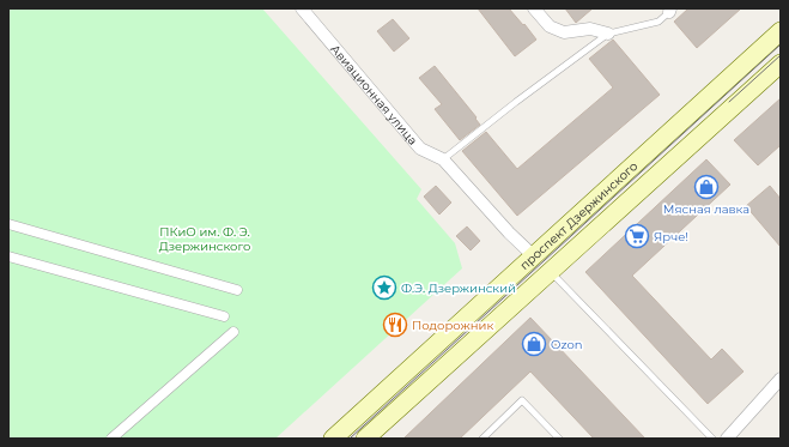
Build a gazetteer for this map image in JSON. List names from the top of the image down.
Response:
{
  "streets": {
    "main road": ["проспект Дзержинского"],
    "street": ["Авиационная улица"]
  },
  "crossings": [
    ["Авиационная улица", "проспект Дзержинского"]
  ],
  "parks": ["ПКиО им. Ф. Э. Дзержинского"],
  "places": {
    "shop": ["Мясная лавка", "Ozon"],
    "supermarket": ["Ярче!"],
    "place": ["Ф.Э. Дзержинский"],
    "restaurant": ["Подорожник"]
  }
}
